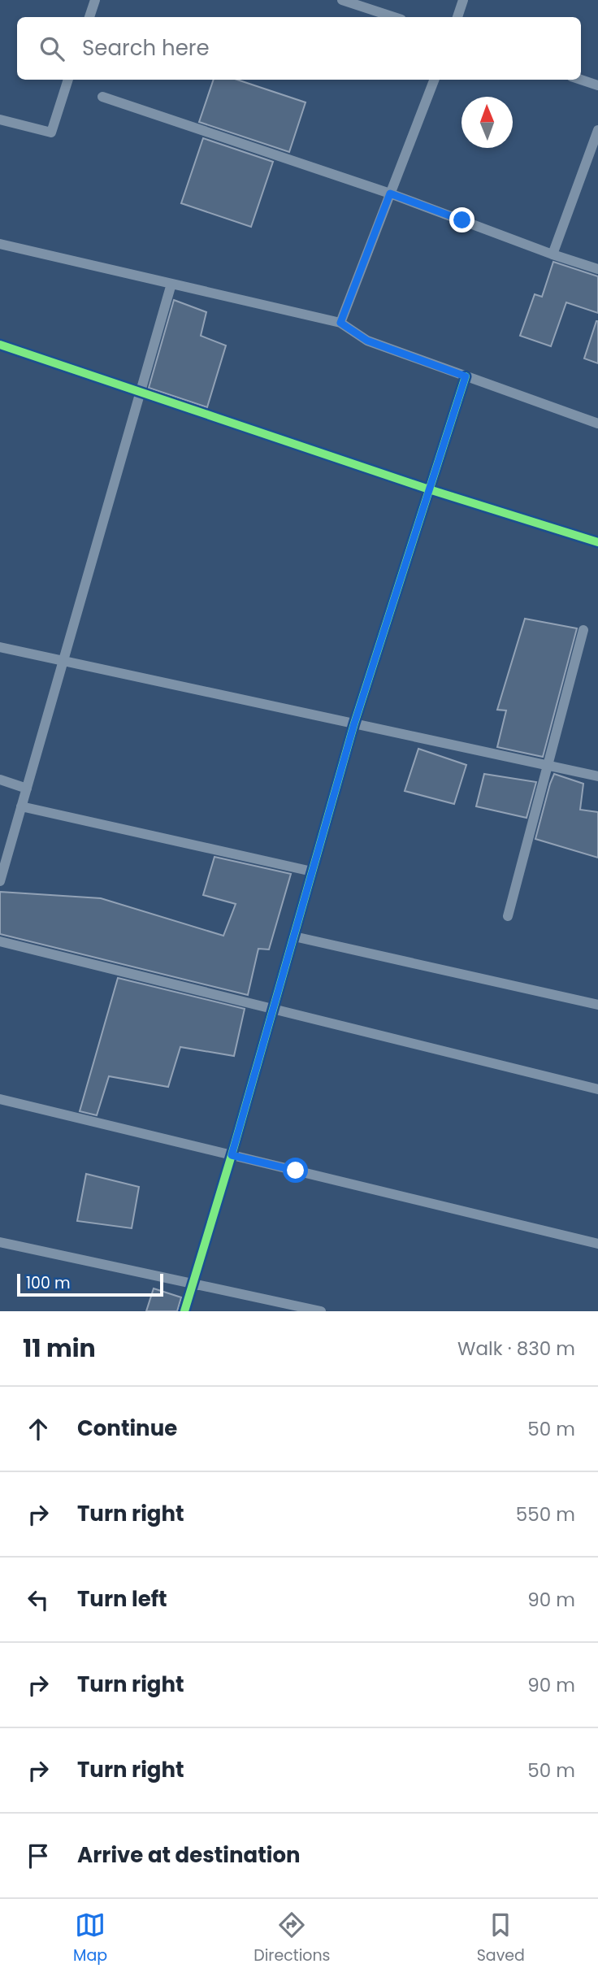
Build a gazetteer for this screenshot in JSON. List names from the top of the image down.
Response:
{
  "scale_bar": "100 m",
  "north": "top",
  "page": {
    "search": "Search here",
    "scale": "100 m",
    "heading": ["11 min", "Walk · 830 m"],
    "list": [
      ["Continue", "50 m"],
      ["Turn right", "550 m"],
      ["Turn left", "90 m"],
      ["Turn right", "90 m"],
      ["Turn right", "50 m"],
      "Arrive at destination"
    ],
    "nav": ["Map", "Directions", "Saved"]
  }
}
